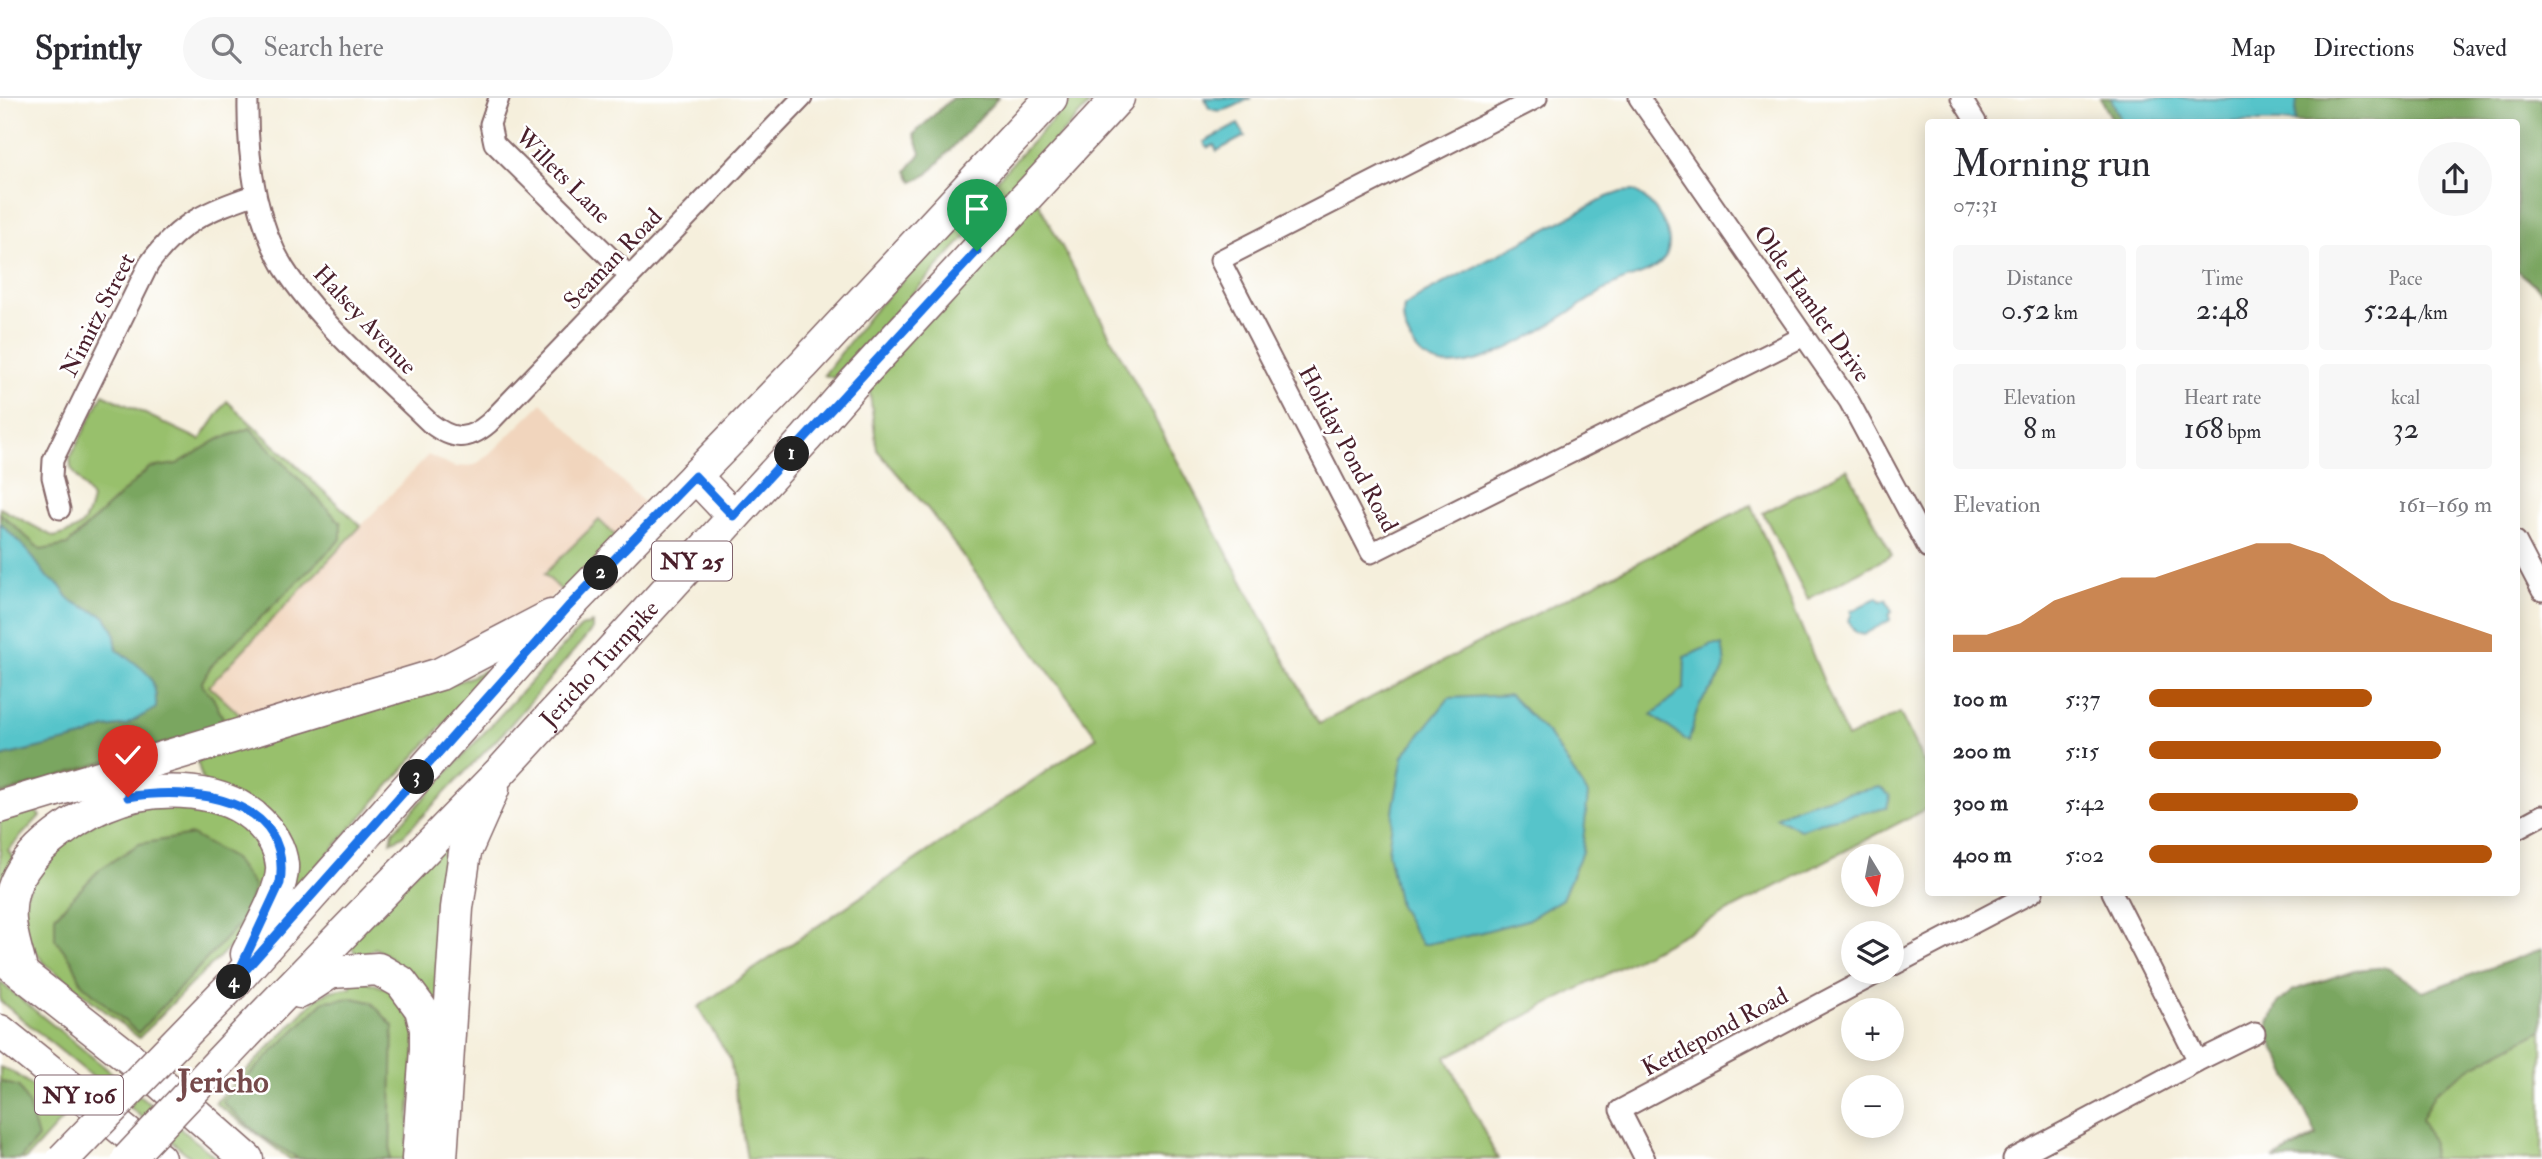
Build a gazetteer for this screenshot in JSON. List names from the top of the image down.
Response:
{
  "streets": {
    "main road": ["NY 25", "Jericho Turnpike", "NY 106"],
    "street": [
      "Willets Lane",
      "Seaman Road",
      "Olde Hamlet Drive",
      "Nimitz Street",
      "Halsey Avenue",
      "Holiday Pond Road",
      "Kettlepond Road"
    ]
  },
  "crossings": [
    ["Willets Lane", "Seaman Road"],
    ["Seaman Road", "Halsey Avenue"],
    ["Olde Hamlet Drive", "Holiday Pond Road"],
    ["Nimitz Street", "Halsey Avenue"]
  ],
  "districts": ["Jericho"],
  "north": "bottom",
  "page": {
    "header": "Sprintly",
    "search": "Search here",
    "nav": ["Map", "Directions", "Saved"],
    "heading": ["Morning run", "07:31"],
    "stats": [
      ["Distance", "0.52 km"],
      ["Time", "2:48"],
      ["Pace", "5:24 /km"],
      ["Elevation", "8 m"],
      ["Heart rate", "168 bpm"],
      ["kcal", "32"]
    ],
    "pins": [
      "1",
      "2",
      "3",
      "4"
    ],
    "chart": ["Elevation", "161–169 m"],
    "list": [
      {
        "name": "100 m",
        "note": "5:37"
      },
      {
        "name": "200 m",
        "note": "5:15"
      },
      {
        "name": "300 m",
        "note": "5:42"
      },
      {
        "name": "400 m",
        "note": "5:02"
      }
    ],
    "map_buttons": ["+", "−"]
  }
}
